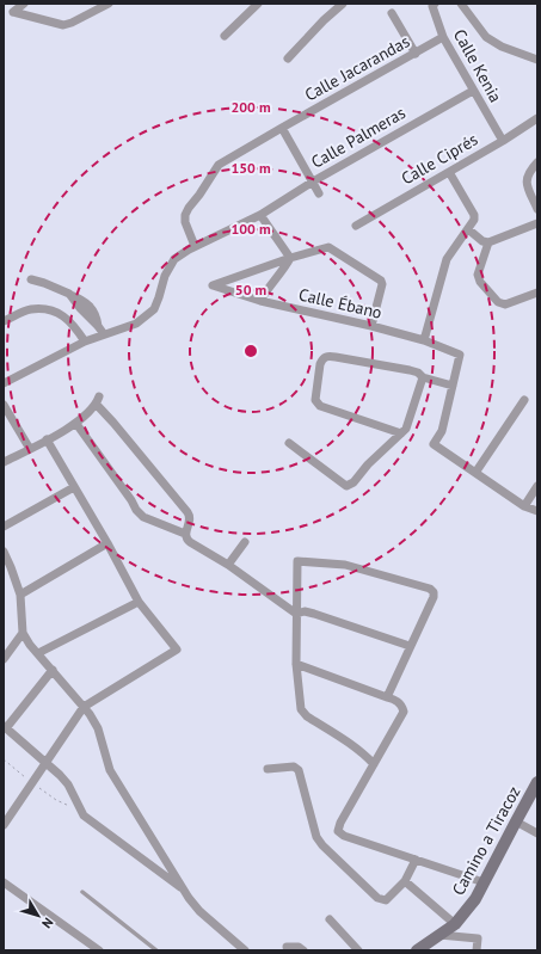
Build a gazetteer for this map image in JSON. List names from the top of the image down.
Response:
{
  "streets": {
    "street": [
      "Calle Kenia",
      "Calle Jacarandas",
      "Calle Palmeras",
      "Calle Ciprés",
      "Calle Ébano",
      "Camino a Tiracoz"
    ]
  },
  "crossings": [
    ["Calle Kenia", "Calle Jacarandas"],
    ["Calle Kenia", "Calle Palmeras"],
    ["Calle Kenia", "Calle Ciprés"],
    ["Calle Jacarandas", "Calle Palmeras"]
  ],
  "north": "bottom right",
  "rings": [
    "200 m",
    "150 m",
    "100 m",
    "50 m"
  ]
}
